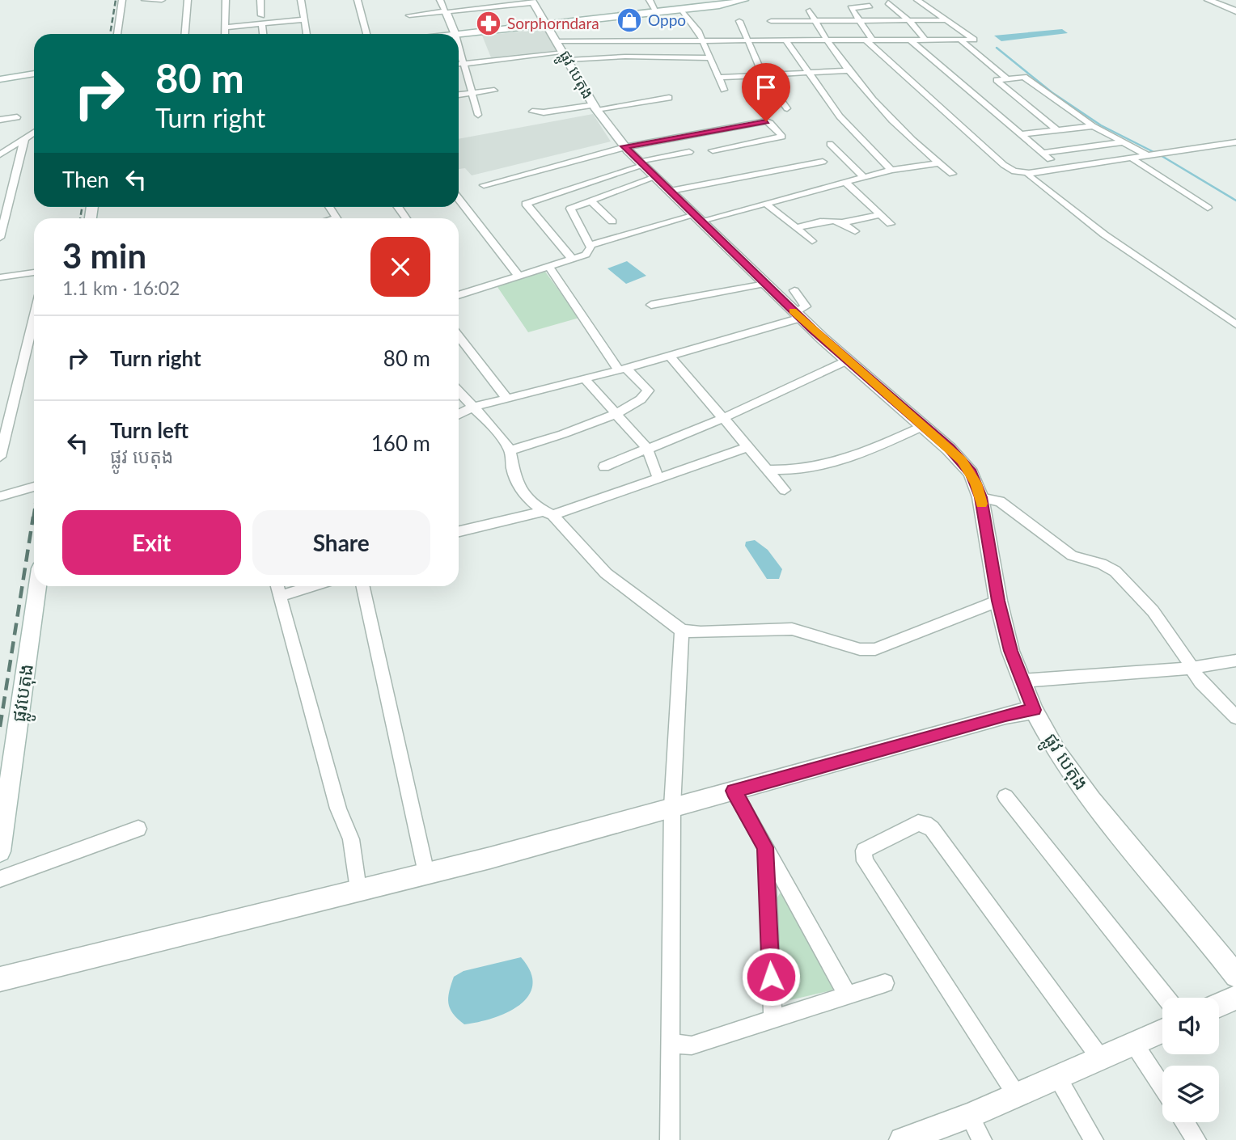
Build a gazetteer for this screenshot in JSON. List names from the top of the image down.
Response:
{
  "streets": {
    "street": ["ផ្លូវ បេតុង", "ផ្លូវបេតុង"]
  },
  "places": {
    "shop": ["Oppo"],
    "pharmacy": ["Sorphorndara"]
  },
  "page": {
    "turn": ["80 m", "Turn right"],
    "then": "Then",
    "heading": ["3 min", "1.1 km · 16:02"],
    "list": [
      {
        "name": "Turn right",
        "value": "80 m"
      },
      {
        "name": "Turn left",
        "note": "ផ្លូវ បេតុង",
        "value": "160 m"
      }
    ],
    "buttons": ["Exit", "Share"]
  }
}
